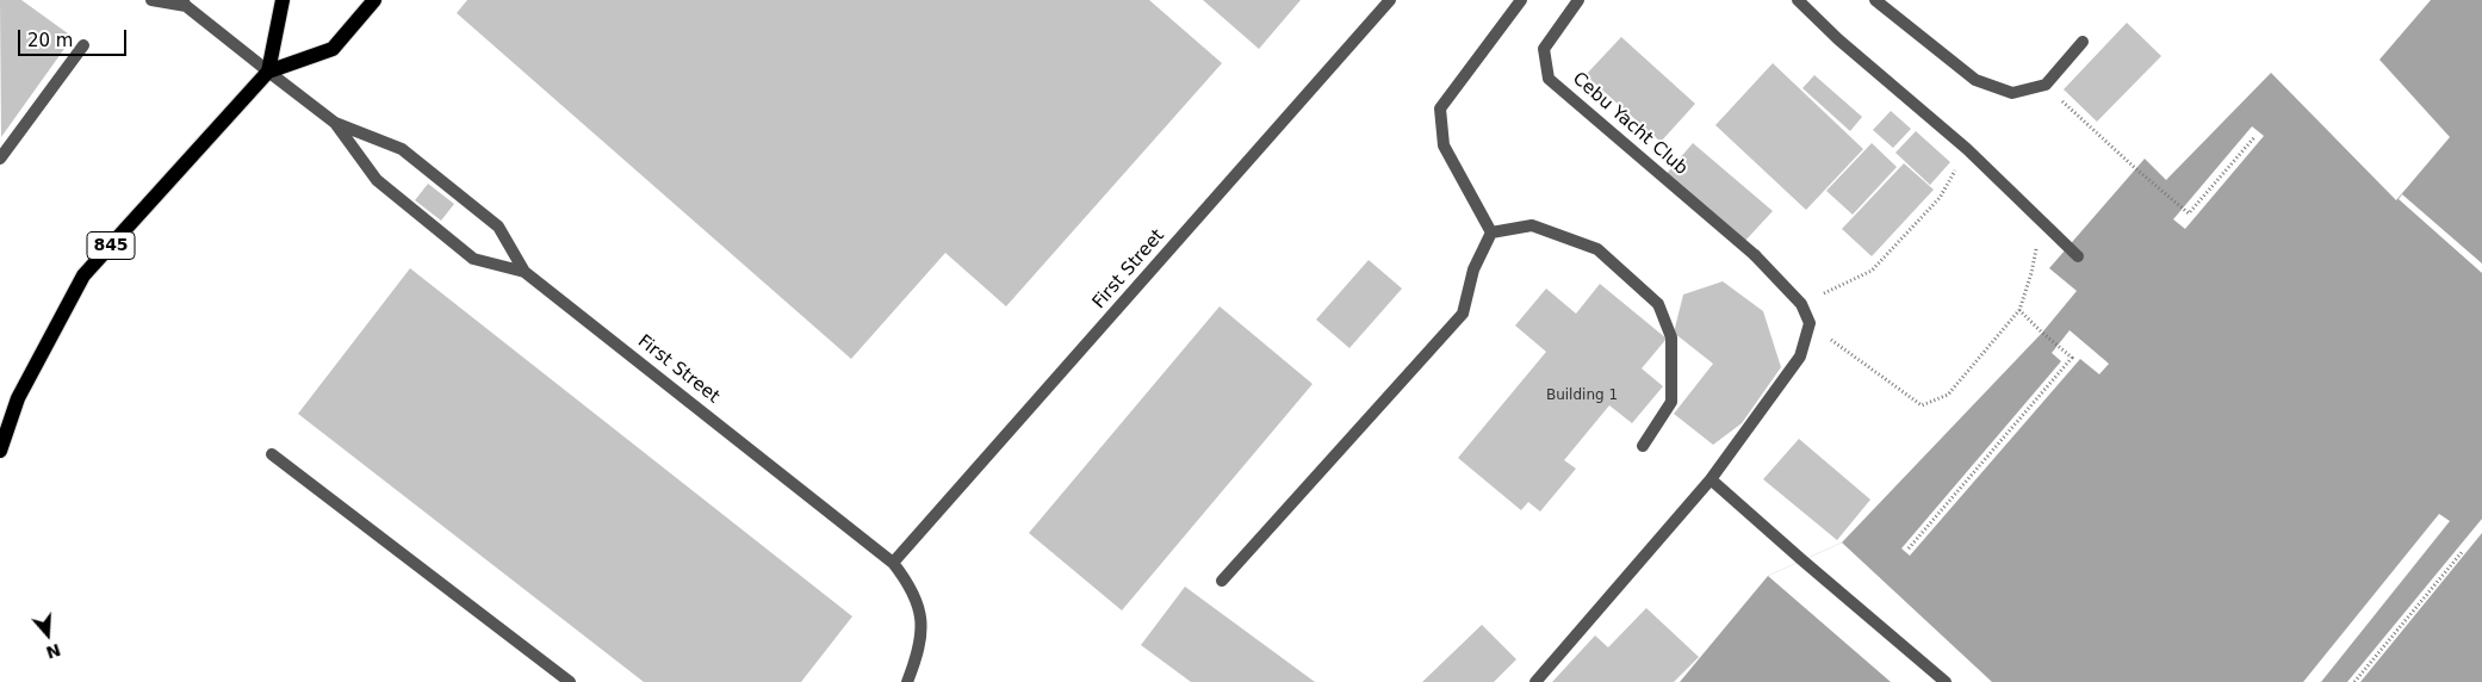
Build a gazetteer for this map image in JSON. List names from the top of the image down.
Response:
{
  "streets": {
    "main road": ["845"],
    "street": ["Cebu Yacht Club", "First Street"]
  },
  "crossings": [
    ["845", "First Street"]
  ],
  "house_numbers": ["Building 1"],
  "scale_bar": "20 m",
  "north": "bottom"
}
